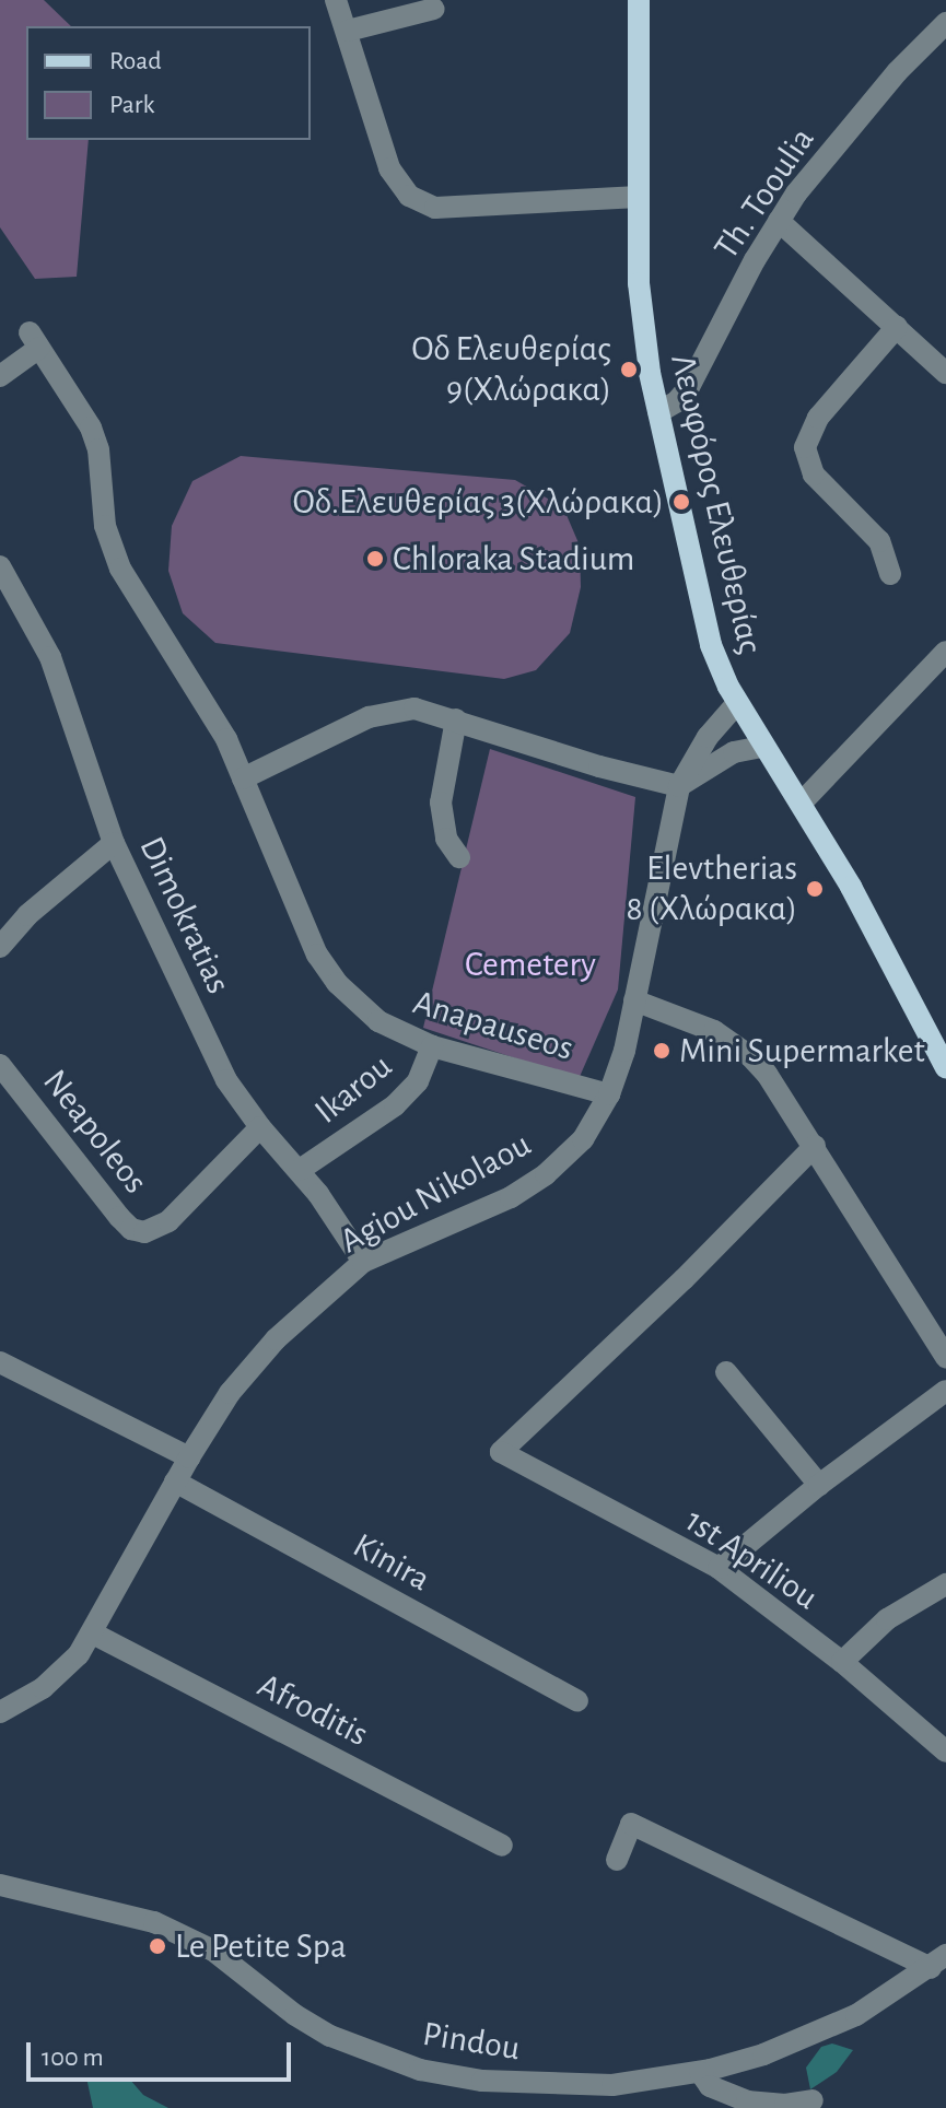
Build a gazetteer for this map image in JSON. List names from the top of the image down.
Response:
{
  "streets": {
    "main road": ["Λεωφόρος Ελευθερίας"],
    "street": [
      "Th. Tooulia",
      "Dimokratias",
      "Anapauseos",
      "Ikarou",
      "Neapoleos",
      "Agiou Nikolaou",
      "1st Apriliou",
      "Kinira",
      "Afroditis",
      "Pindou"
    ]
  },
  "crossings": [
    ["Th. Tooulia", "Λεωφόρος Ελευθερίας"],
    ["Λεωφόρος Ελευθερίας", "Agiou Nikolaou"],
    ["Dimokratias", "Ikarou"],
    ["Dimokratias", "Neapoleos"],
    ["Dimokratias", "Agiou Nikolaou"],
    ["Anapauseos", "Ikarou"],
    ["Anapauseos", "Agiou Nikolaou"],
    ["Agiou Nikolaou", "Kinira"],
    ["Agiou Nikolaou", "Afroditis"]
  ],
  "parks": ["Cemetery"],
  "places": [
    "Οδ Ελευθερίας 9(Χλώρακα)",
    "Οδ.Ελευθερίας 3(Χλώρακα)",
    "Chloraka Stadium",
    "Elevtherias 8 (Χλώρακα)",
    "Mini Supermarket",
    "Le Petite Spa"
  ],
  "legend": ["Road", "Park"],
  "scale_bar": "100 m"
}
